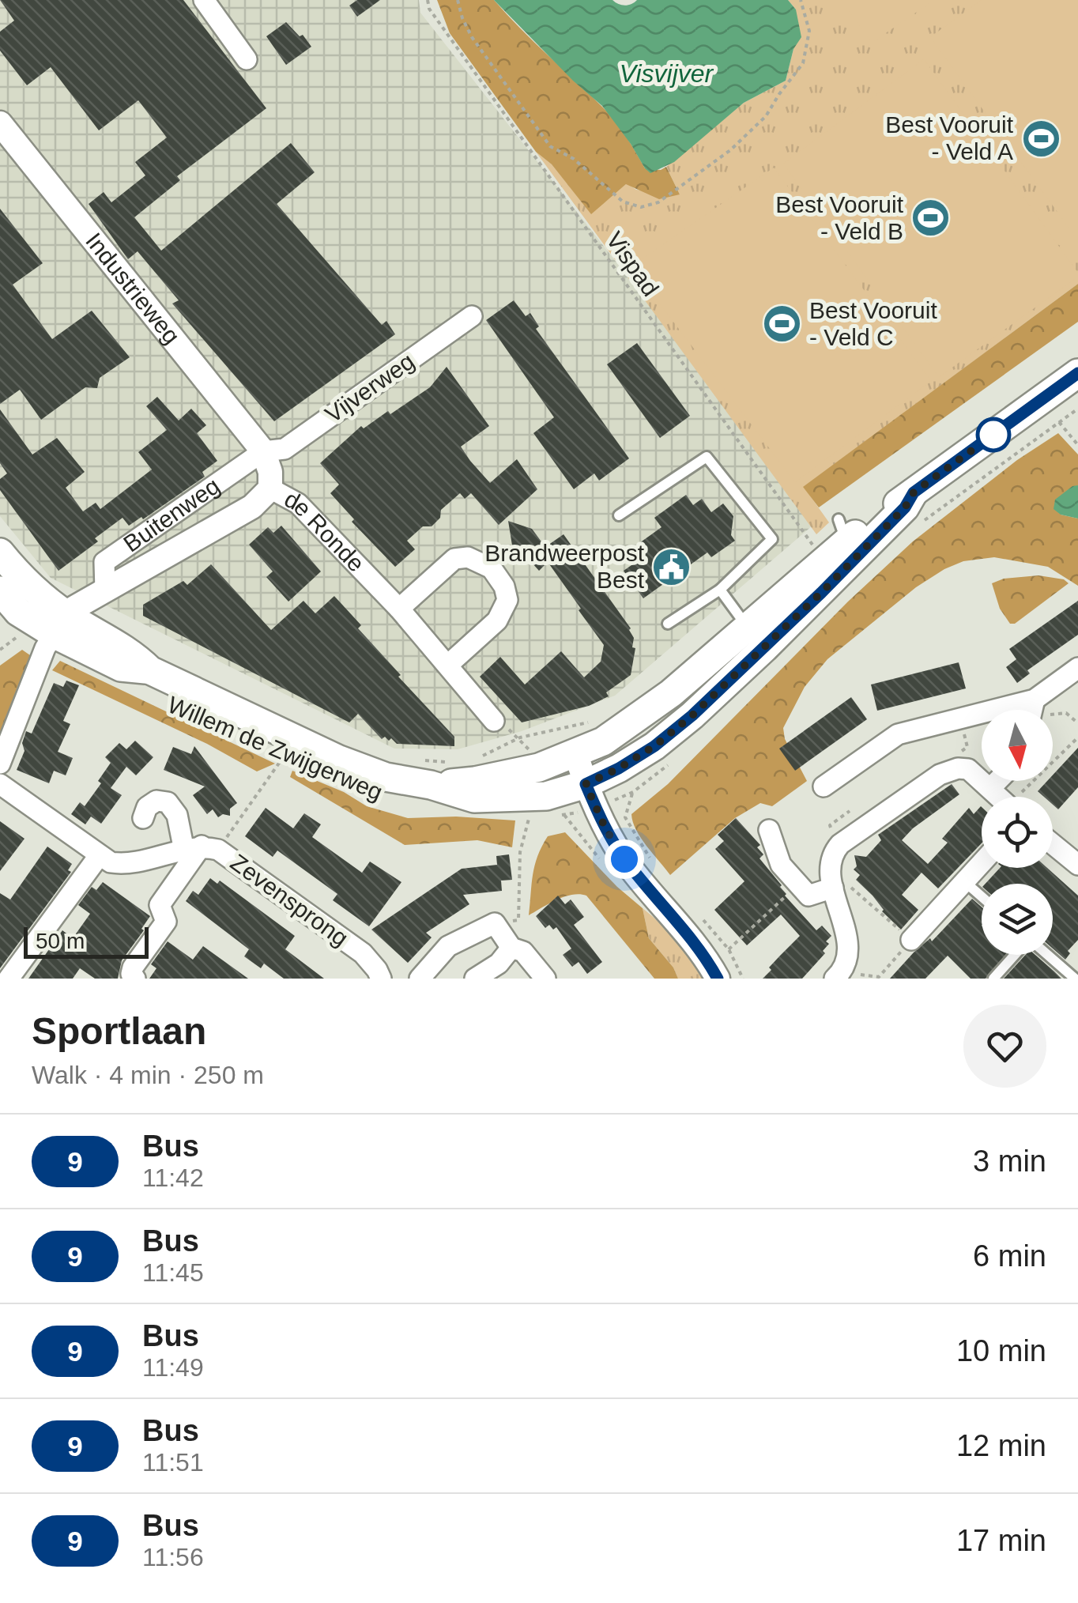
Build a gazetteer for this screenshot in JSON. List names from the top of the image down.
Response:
{
  "streets": {
    "main road": ["Willem de Zwijgerweg"],
    "street": [
      "Industrieweg",
      "Vijverweg",
      "Buitenweg",
      "de Ronde",
      "Zevensprong"
    ],
    "path": ["Vispad"]
  },
  "crossings": [
    ["Industrieweg", "Vijverweg"],
    ["Industrieweg", "Buitenweg"],
    ["Industrieweg", "de Ronde"],
    ["Vijverweg", "Buitenweg"],
    ["Vijverweg", "de Ronde"],
    ["Buitenweg", "de Ronde"],
    ["Buitenweg", "Willem de Zwijgerweg"],
    ["Willem de Zwijgerweg", "Zevensprong"]
  ],
  "water": ["Visvijver"],
  "places": {
    "sports": ["Best Vooruit - Veld A", "Best Vooruit - Veld B", "Best Vooruit - Veld C"],
    "public building": ["Brandweerpost Best"]
  },
  "lines": ["bus line 9"],
  "scale_bar": "50 m",
  "north": "bottom",
  "page": {
    "scale": "50 m",
    "heading": ["Sportlaan", "Walk · 4 min · 250 m"],
    "list": [
      {
        "mark": "9",
        "name": "Bus",
        "note": "11:42",
        "value": "3 min"
      },
      {
        "mark": "9",
        "name": "Bus",
        "note": "11:45",
        "value": "6 min"
      },
      {
        "mark": "9",
        "name": "Bus",
        "note": "11:49",
        "value": "10 min"
      },
      {
        "mark": "9",
        "name": "Bus",
        "note": "11:51",
        "value": "12 min"
      },
      {
        "mark": "9",
        "name": "Bus",
        "note": "11:56",
        "value": "17 min"
      }
    ]
  }
}
